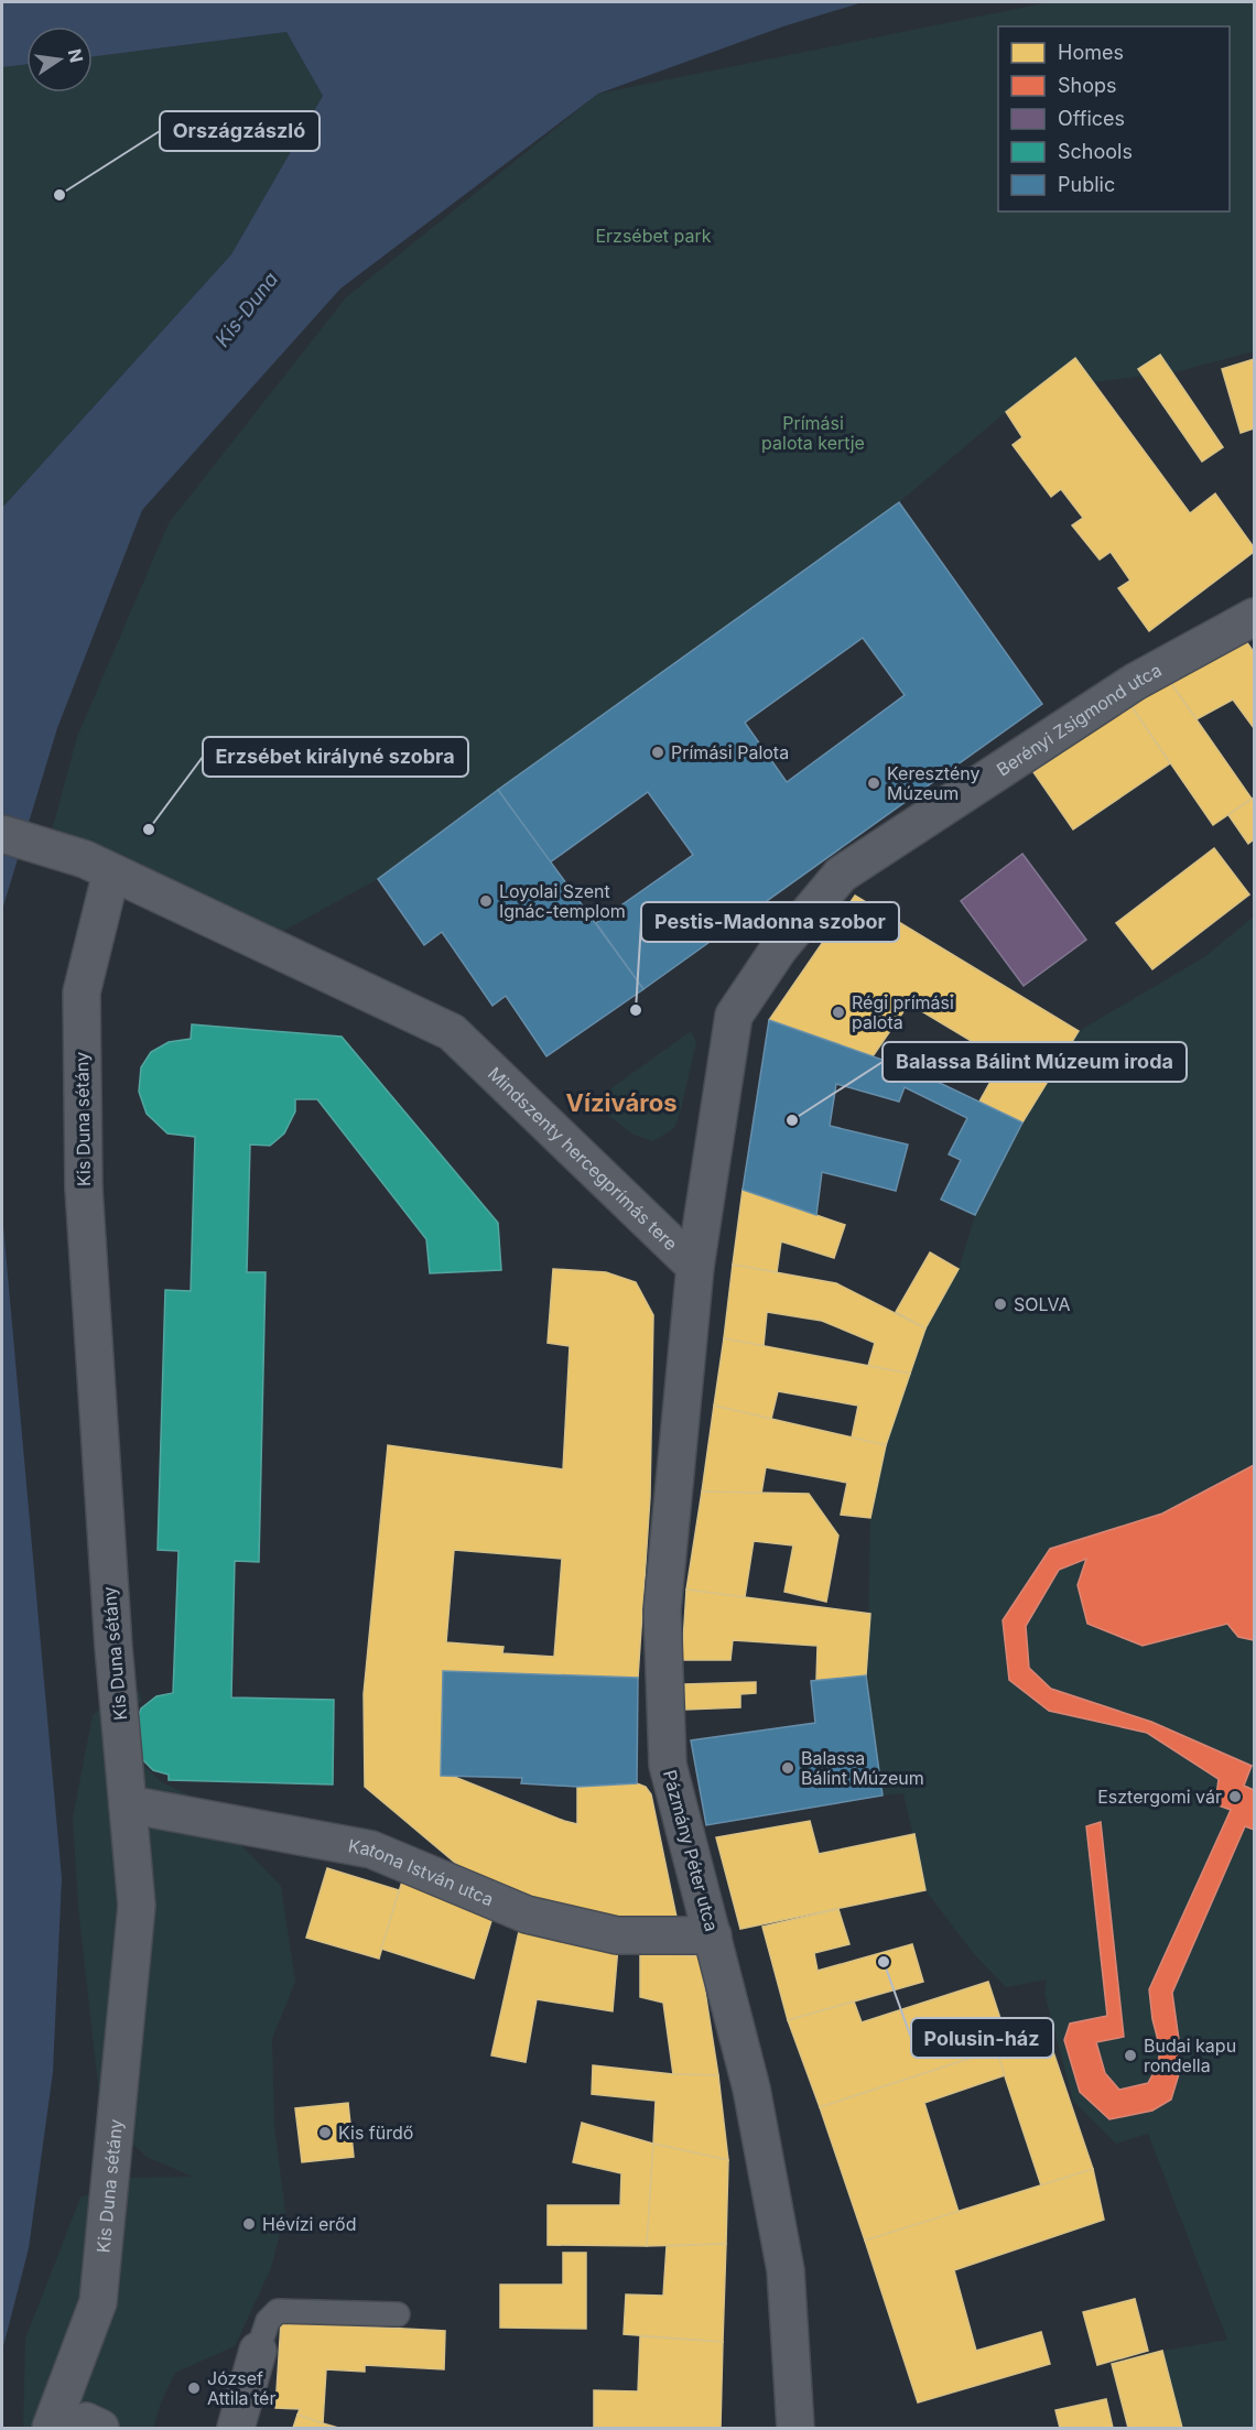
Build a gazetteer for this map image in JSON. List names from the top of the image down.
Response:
{
  "streets": {
    "street": [
      "Berényi Zsigmond utca",
      "Kis Duna sétány",
      "Mindszenty hercegprímás tere",
      "Pázmány Péter utca",
      "Katona István utca"
    ]
  },
  "crossings": [
    ["Berényi Zsigmond utca", "Mindszenty hercegprímás tere"],
    ["Kis Duna sétány", "Mindszenty hercegprímás tere"],
    ["Kis Duna sétány", "Katona István utca"],
    ["Mindszenty hercegprímás tere", "Pázmány Péter utca"],
    ["Pázmány Péter utca", "Katona István utca"]
  ],
  "districts": ["Víziváros"],
  "water": ["Kis-Duna"],
  "parks": ["Erzsébet park", "Prímási palota kertje"],
  "places": [
    "Országzászló",
    "Prímási Palota",
    "Keresztény Múzeum",
    "Erzsébet királyné szobra",
    "Loyolai Szent Ignác-templom",
    "Pestis-Madonna szobor",
    "Régi prímási palota",
    "Balassa Bálint Múzeum iroda",
    "SOLVA",
    "Balassa Bálint Múzeum",
    "Esztergomi vár",
    "Polusin-ház",
    "Budai kapu rondella",
    "Kis fürdő",
    "Hévízi erőd",
    "József Attila tér"
  ],
  "legend": [
    "Homes",
    "Shops",
    "Offices",
    "Schools",
    "Public"
  ],
  "north": "right"
}
